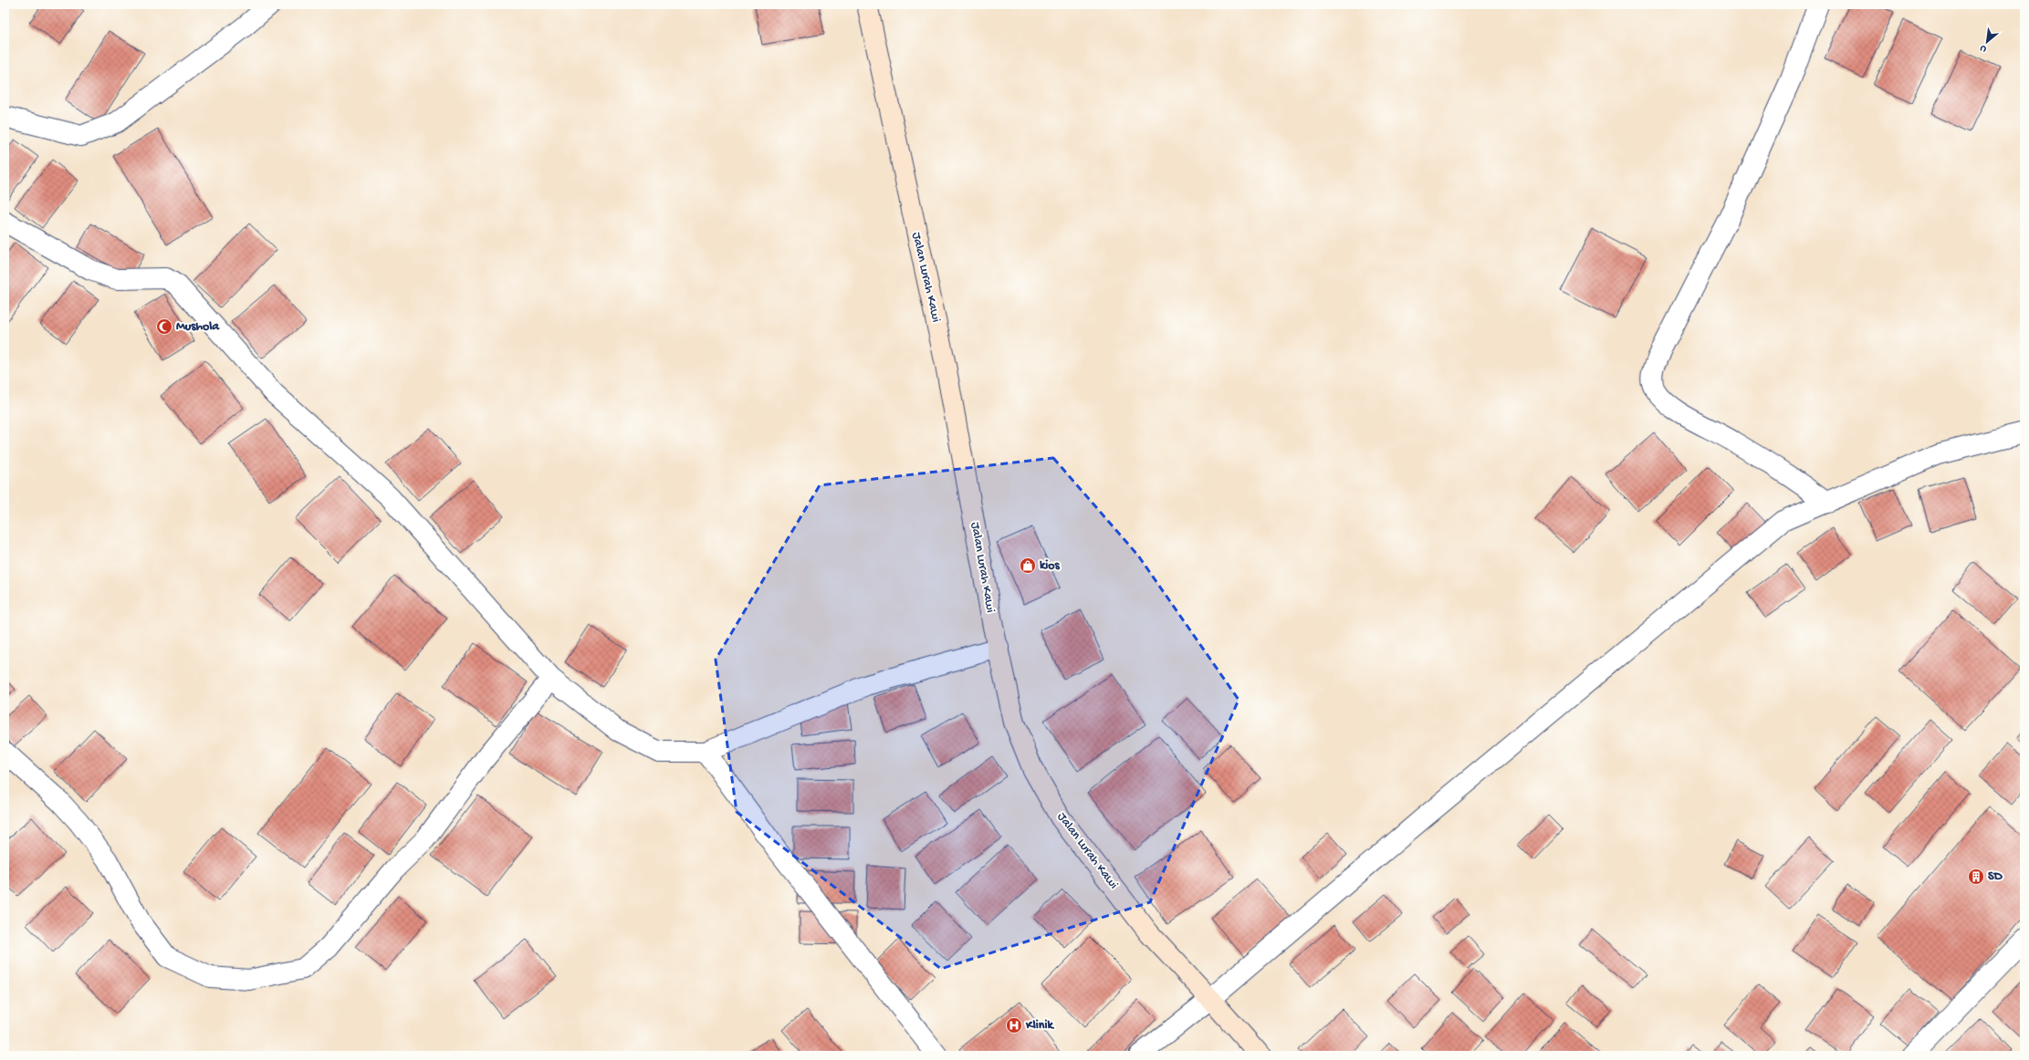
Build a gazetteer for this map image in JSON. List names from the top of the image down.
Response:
{
  "streets": {
    "street": ["Jalan Lurah Kawi"]
  },
  "places": {
    "mosque": ["Mushola"],
    "shop": ["kios"],
    "building": ["SD"],
    "hospital": ["Klinik"]
  },
  "north": "bottom left"
}
